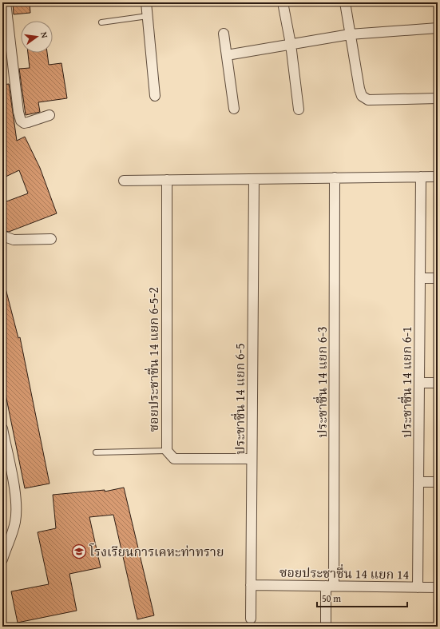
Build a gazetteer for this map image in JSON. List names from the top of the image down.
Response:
{
  "streets": {
    "street": [
      "ซอยประชาชื่น 14 แยก 6-5-2",
      "ประชาชื่น 14 แยก 6-3",
      "ประชาชื่น 14 แยก 6-1",
      "ประชาชื่น 14 แยก 6-5",
      "ซอยประชาชื่น 14 แยก 14"
    ]
  },
  "crossings": [
    ["ประชาชื่น 14 แยก 6-3", "ซอยประชาชื่น 14 แยก 14"],
    ["ประชาชื่น 14 แยก 6-1", "ซอยประชาชื่น 14 แยก 14"],
    ["ประชาชื่น 14 แยก 6-5", "ซอยประชาชื่น 14 แยก 14"]
  ],
  "places": {
    "school or university": ["โรงเรียนการเคหะท่าทราย"]
  },
  "scale_bar": "50 m",
  "north": "right"
}
